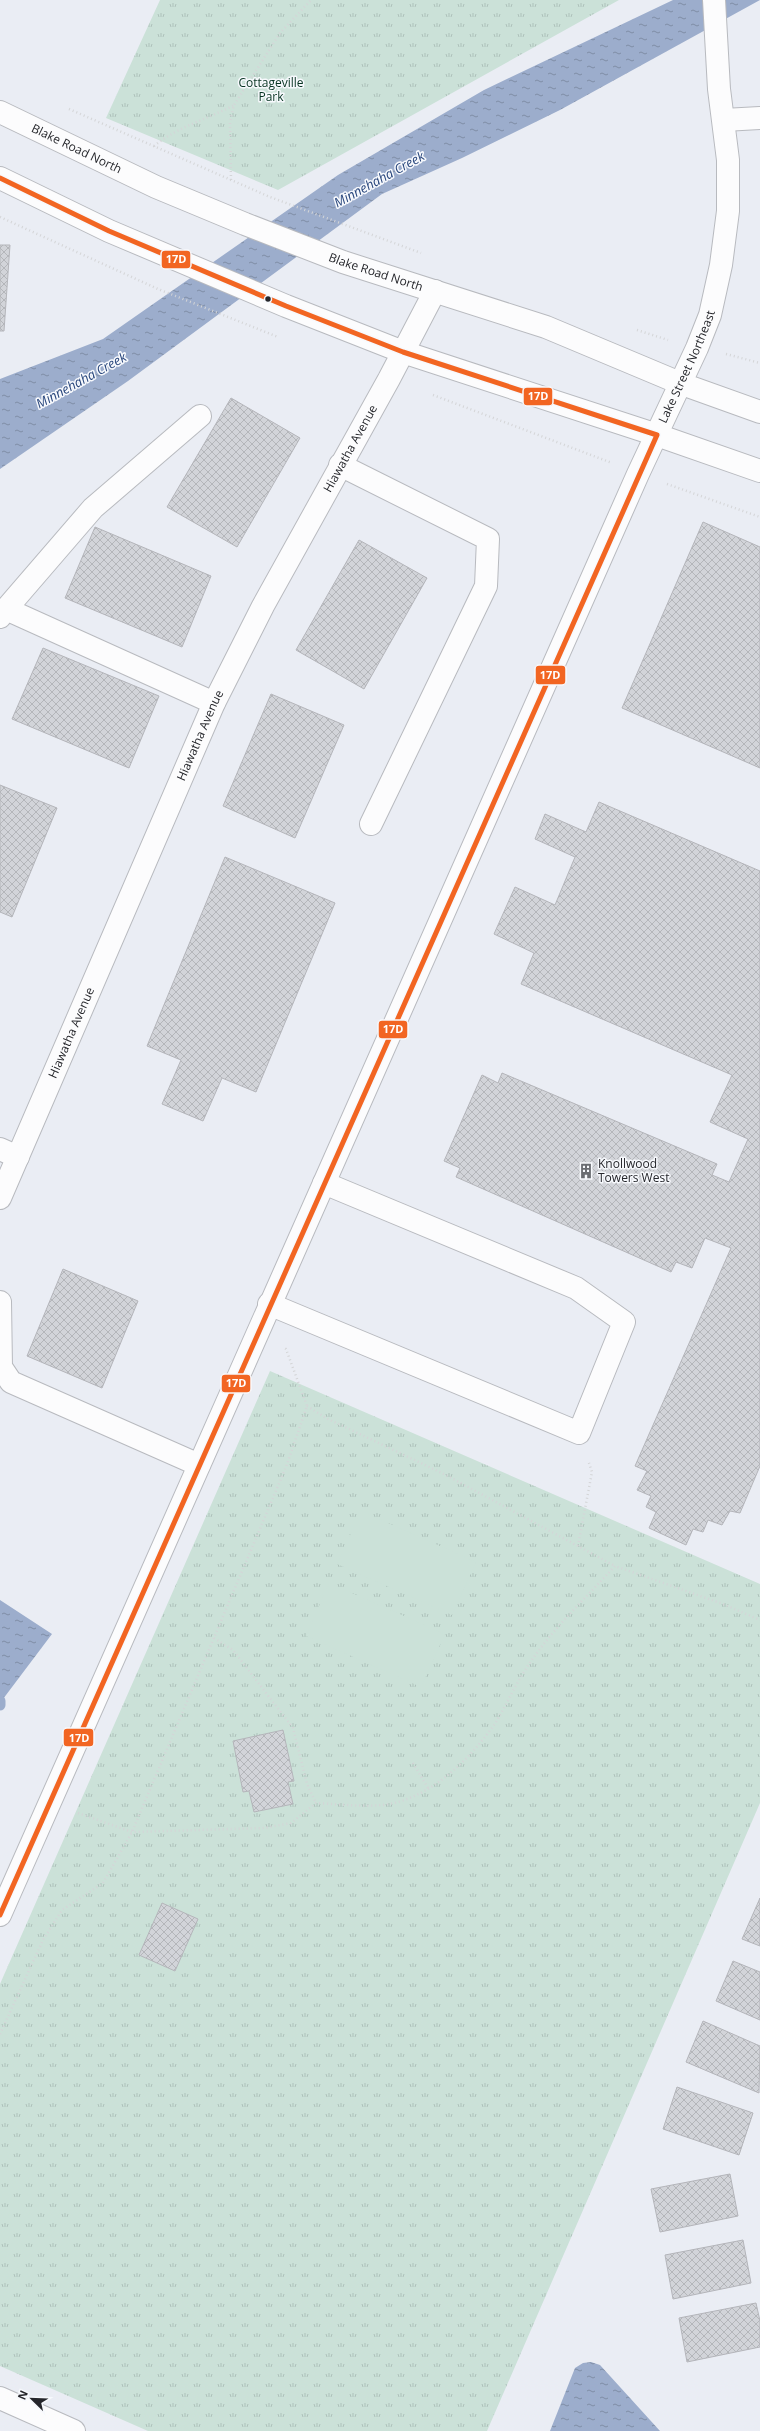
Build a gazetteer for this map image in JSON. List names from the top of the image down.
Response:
{
  "streets": {
    "street": ["Blake Road North", "Lake Street Northeast", "Hiawatha Avenue"]
  },
  "crossings": [
    ["Blake Road North", "Lake Street Northeast"],
    ["Blake Road North", "Hiawatha Avenue"]
  ],
  "water": ["Minnehaha Creek"],
  "parks": ["Cottageville Park"],
  "places": {
    "building": ["Knollwood Towers West"]
  },
  "lines": ["transit line 17D"],
  "north": "top left"
}
